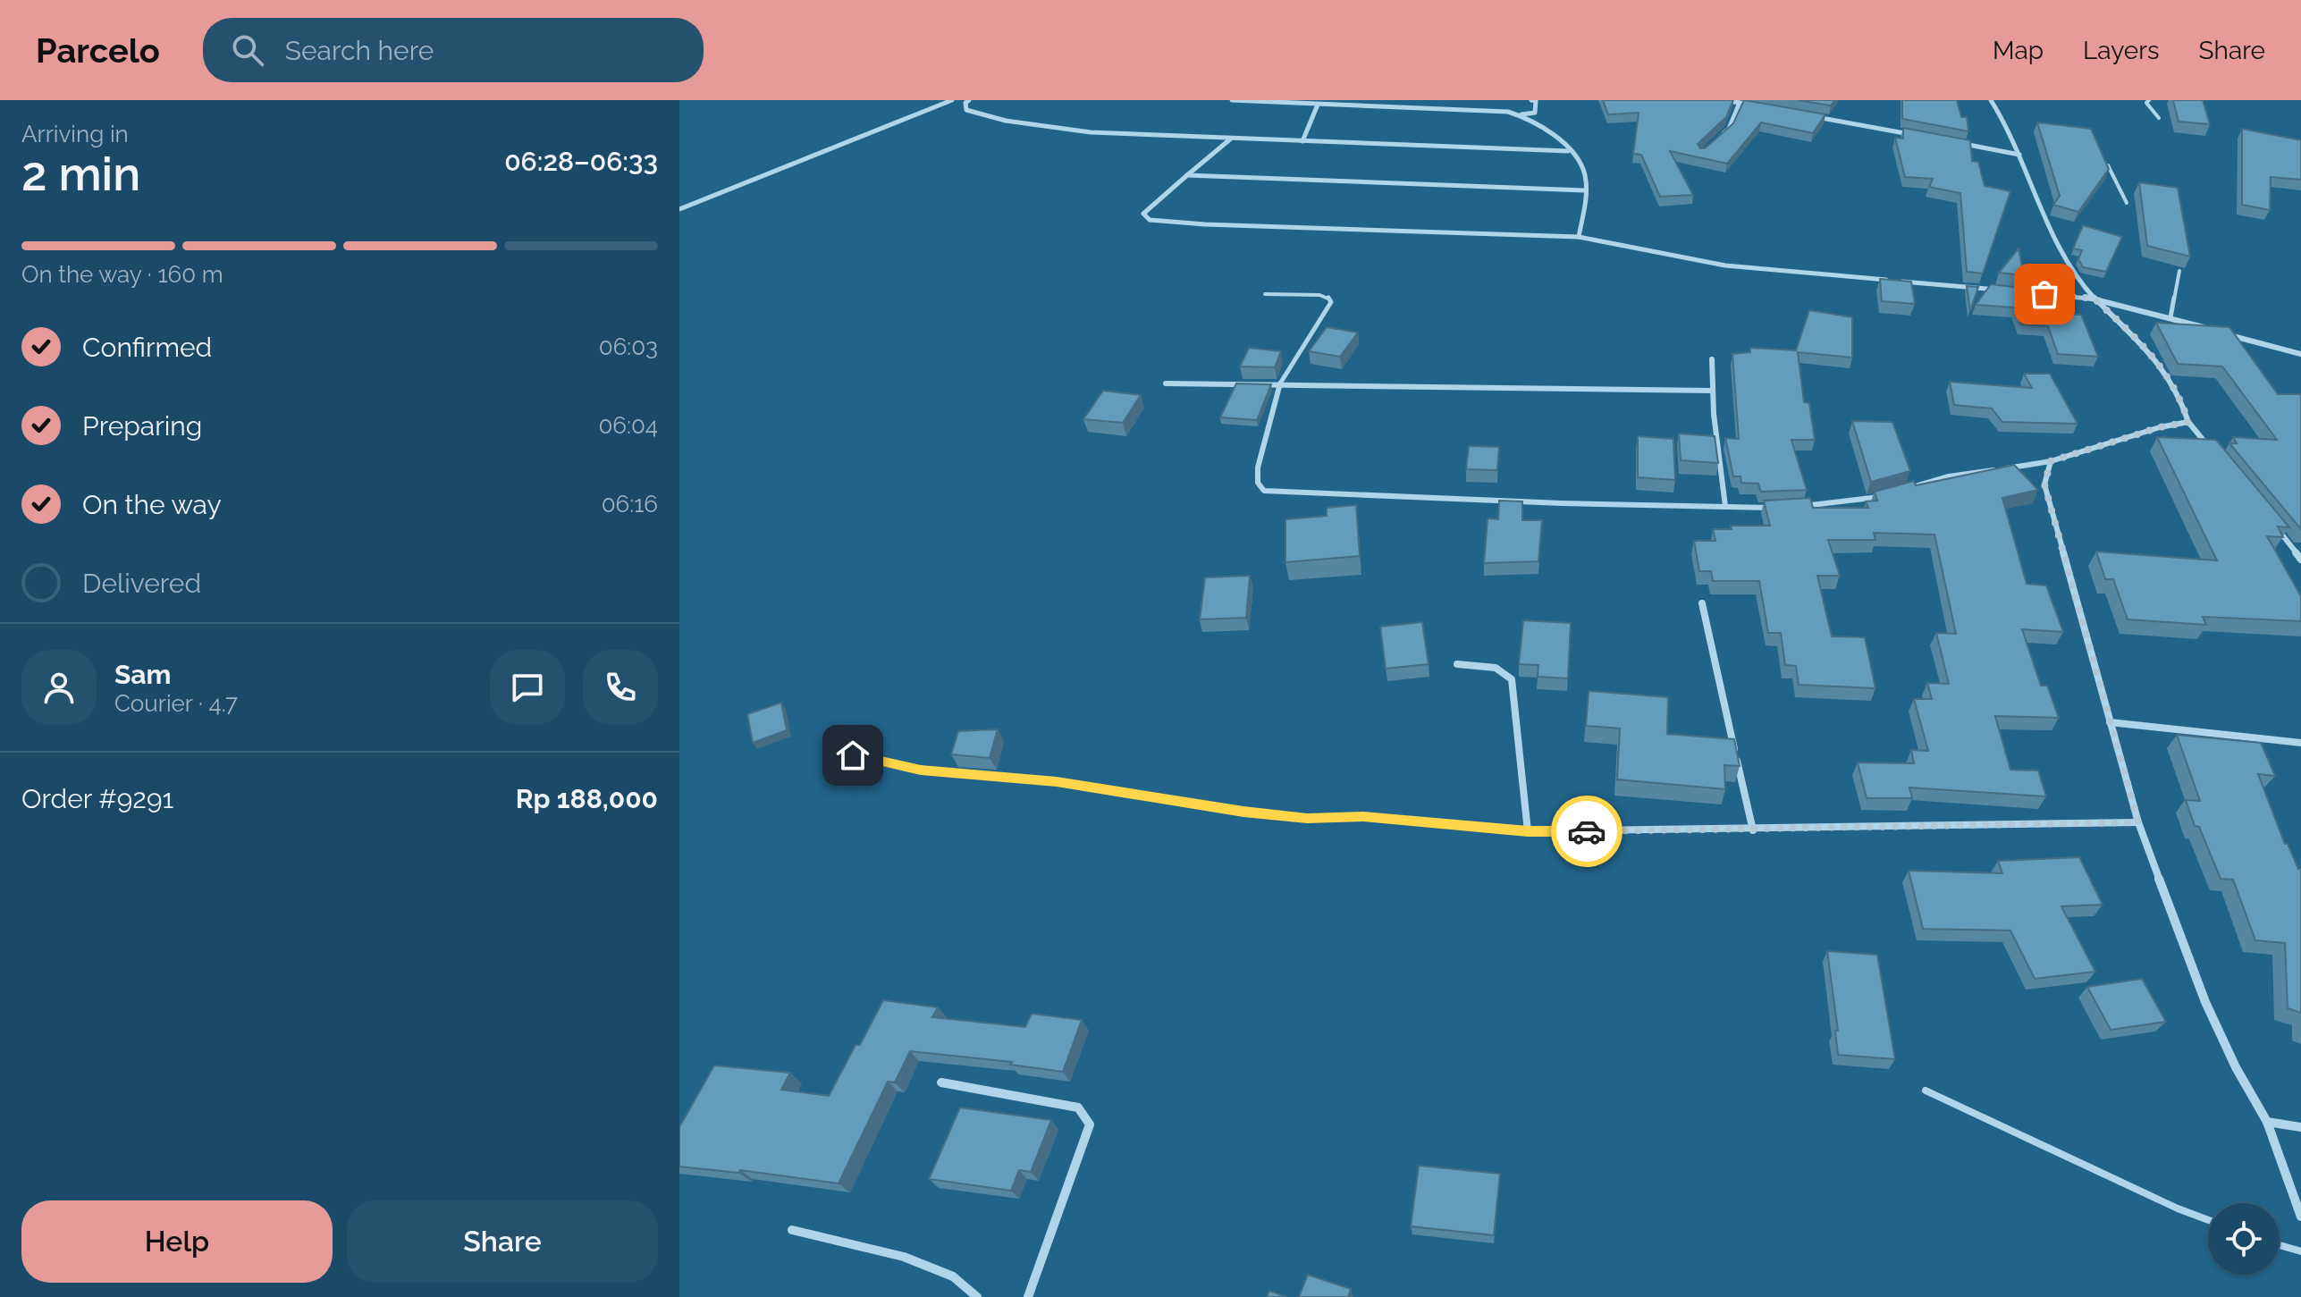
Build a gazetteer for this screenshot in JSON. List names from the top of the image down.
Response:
{
  "page": {
    "header": "Parcelo",
    "search": "Search here",
    "nav": ["Map", "Layers", "Share"],
    "heading": ["2 min", "Arriving in", "06:28–06:33"],
    "panel": [
      "Sam",
      "Courier · 4.7",
      "Order #9291",
      "Rp 188,000"
    ],
    "bar": "On the way · 160 m",
    "list": [
      ["Confirmed", "06:03"],
      ["Preparing", "06:04"],
      ["On the way", "06:16"],
      "Delivered"
    ],
    "buttons": ["Help", "Share"]
  }
}
